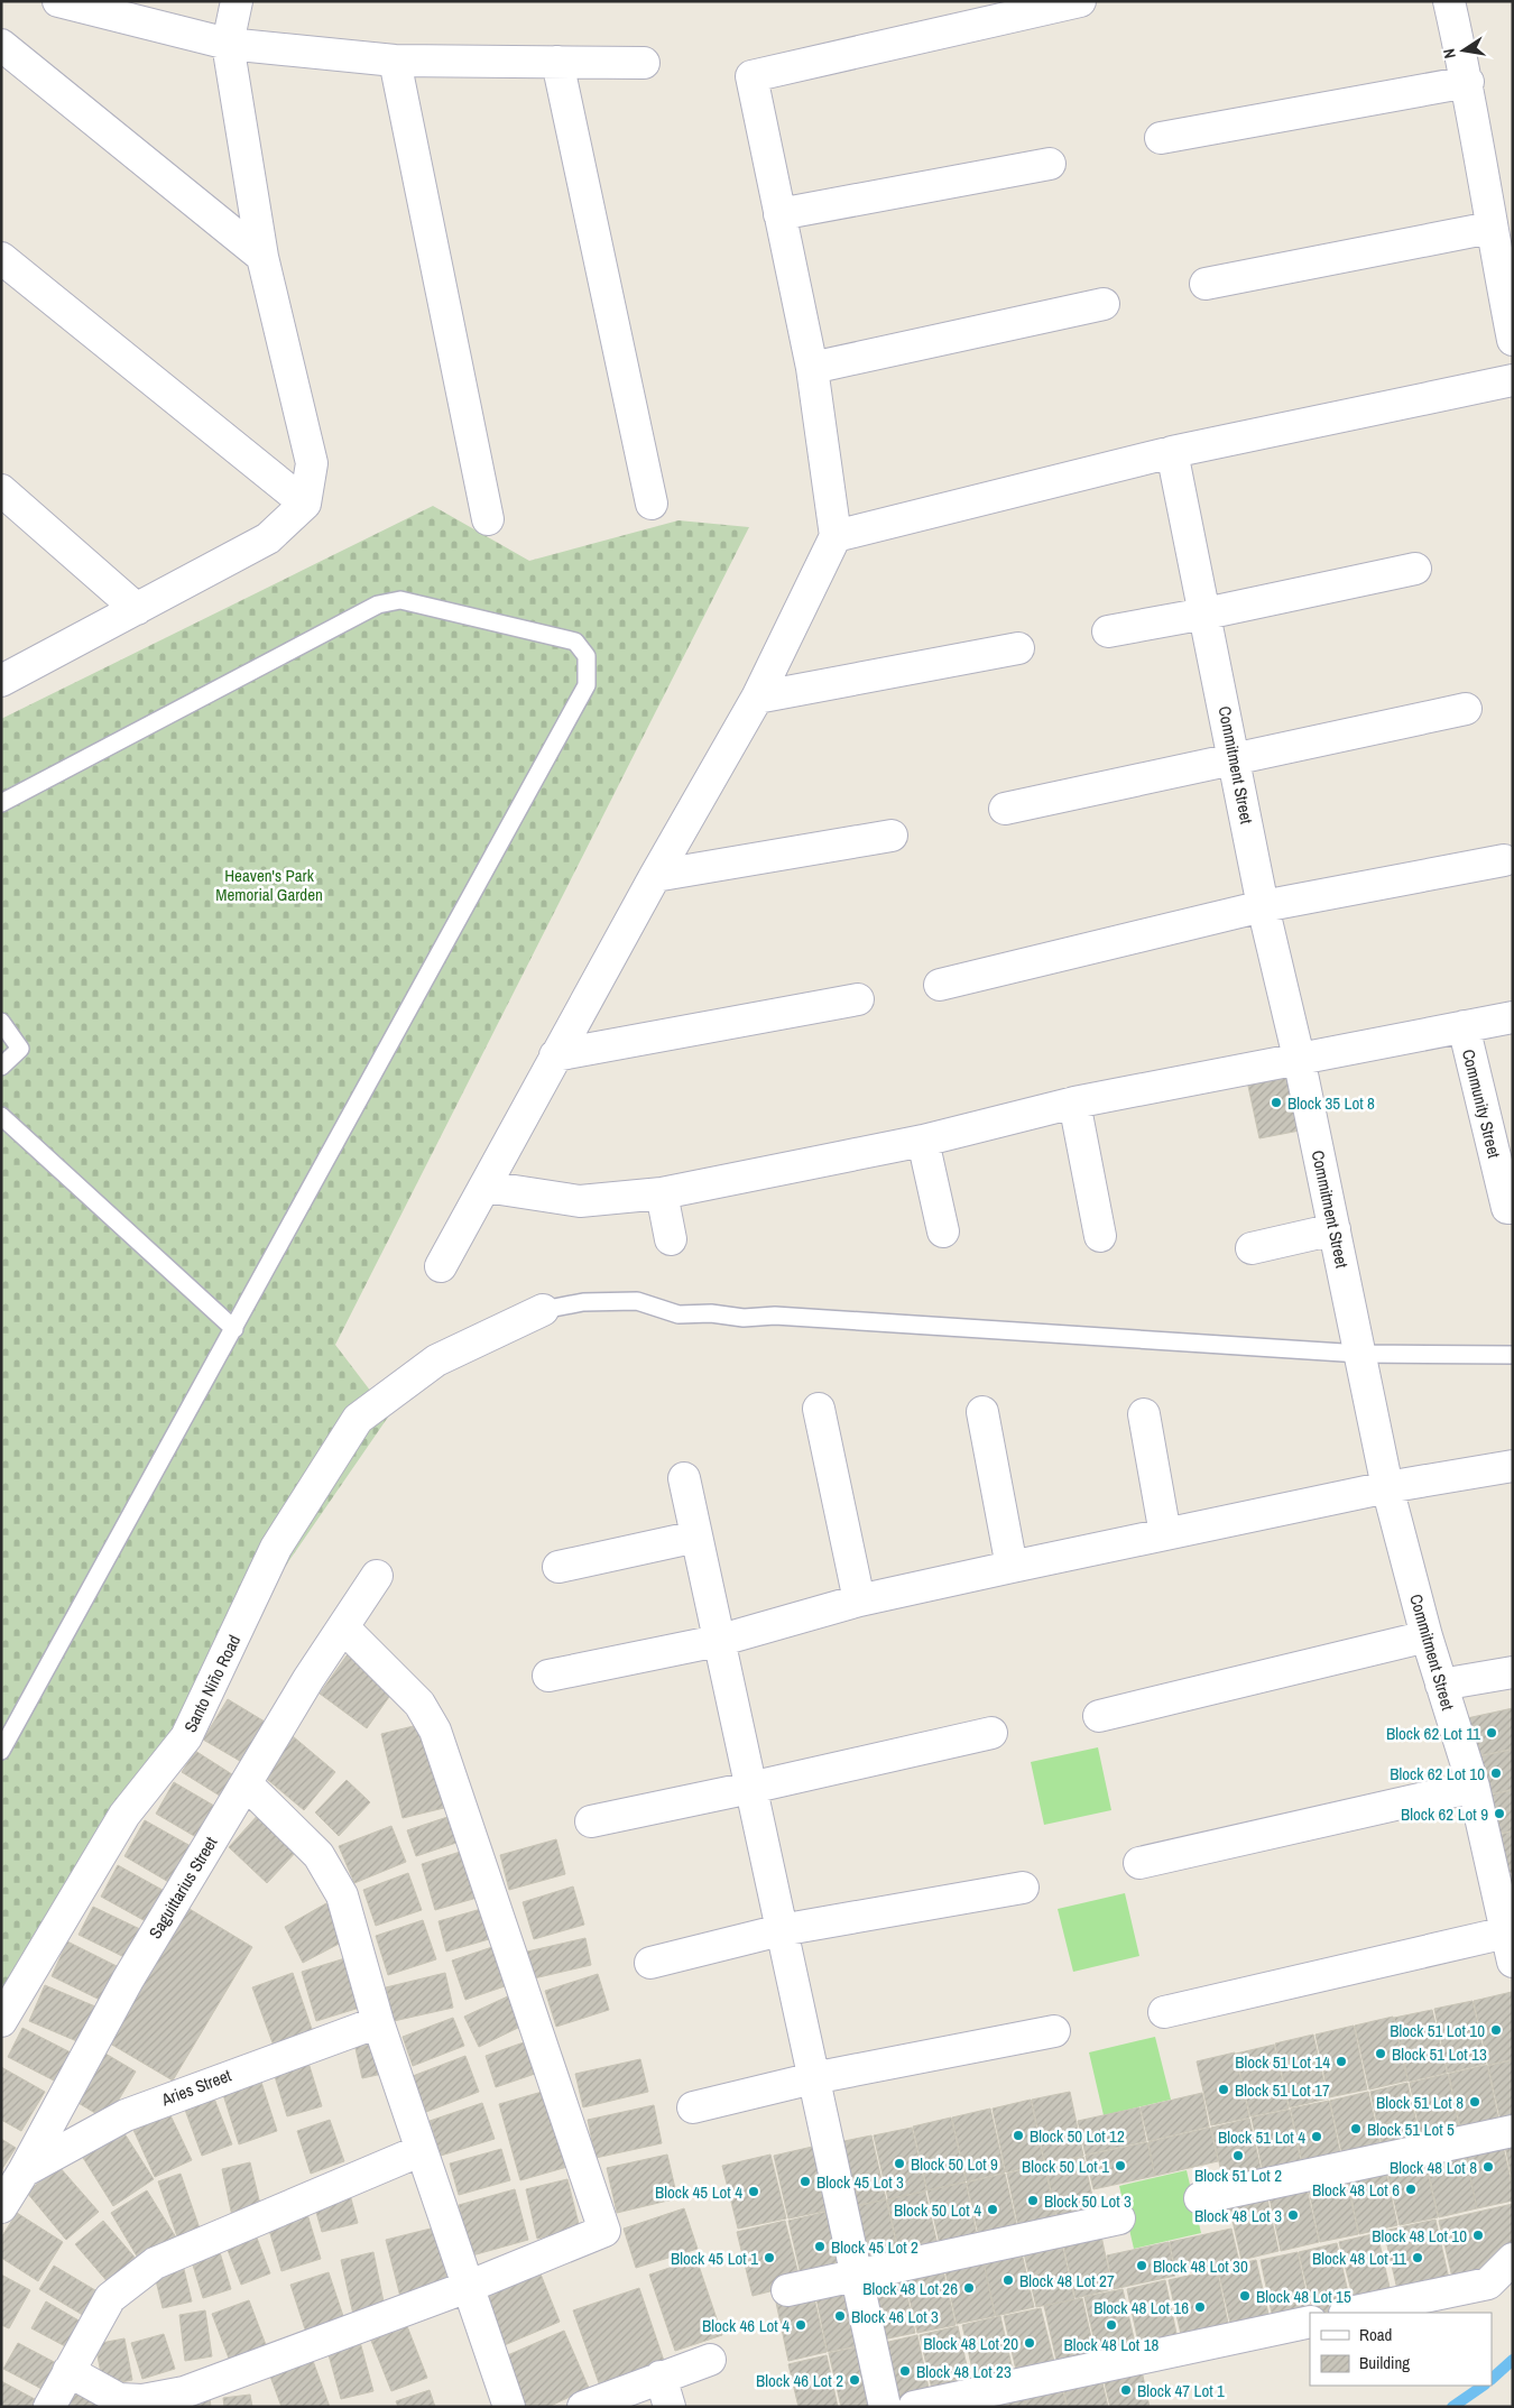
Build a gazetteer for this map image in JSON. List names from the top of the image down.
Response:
{
  "streets": {
    "street": [
      "Commitment Street",
      "Community Street",
      "Santo Niño Road",
      "Saguittarius Street",
      "Aries Street"
    ]
  },
  "crossings": [
    ["Saguittarius Street", "Aries Street"]
  ],
  "parks": ["Heaven's Park Memorial Garden"],
  "places": [
    "Block 35 Lot 8",
    "Block 62 Lot 11",
    "Block 62 Lot 10",
    "Block 62 Lot 9",
    "Block 51 Lot 10",
    "Block 51 Lot 13",
    "Block 51 Lot 14",
    "Block 51 Lot 17",
    "Block 51 Lot 8",
    "Block 51 Lot 5",
    "Block 50 Lot 12",
    "Block 51 Lot 4",
    "Block 51 Lot 2",
    "Block 50 Lot 9",
    "Block 50 Lot 1",
    "Block 48 Lot 8",
    "Block 45 Lot 3",
    "Block 48 Lot 6",
    "Block 45 Lot 4",
    "Block 50 Lot 3",
    "Block 50 Lot 4",
    "Block 48 Lot 3",
    "Block 48 Lot 10",
    "Block 45 Lot 2",
    "Block 45 Lot 1",
    "Block 48 Lot 11",
    "Block 48 Lot 30",
    "Block 48 Lot 27",
    "Block 48 Lot 26",
    "Block 48 Lot 15",
    "Block 48 Lot 16",
    "Block 46 Lot 3",
    "Block 46 Lot 4",
    "Block 48 Lot 18",
    "Block 48 Lot 20",
    "Block 48 Lot 23",
    "Block 46 Lot 2",
    "Block 47 Lot 1"
  ],
  "legend": ["Road", "Building"],
  "north": "left"
}
